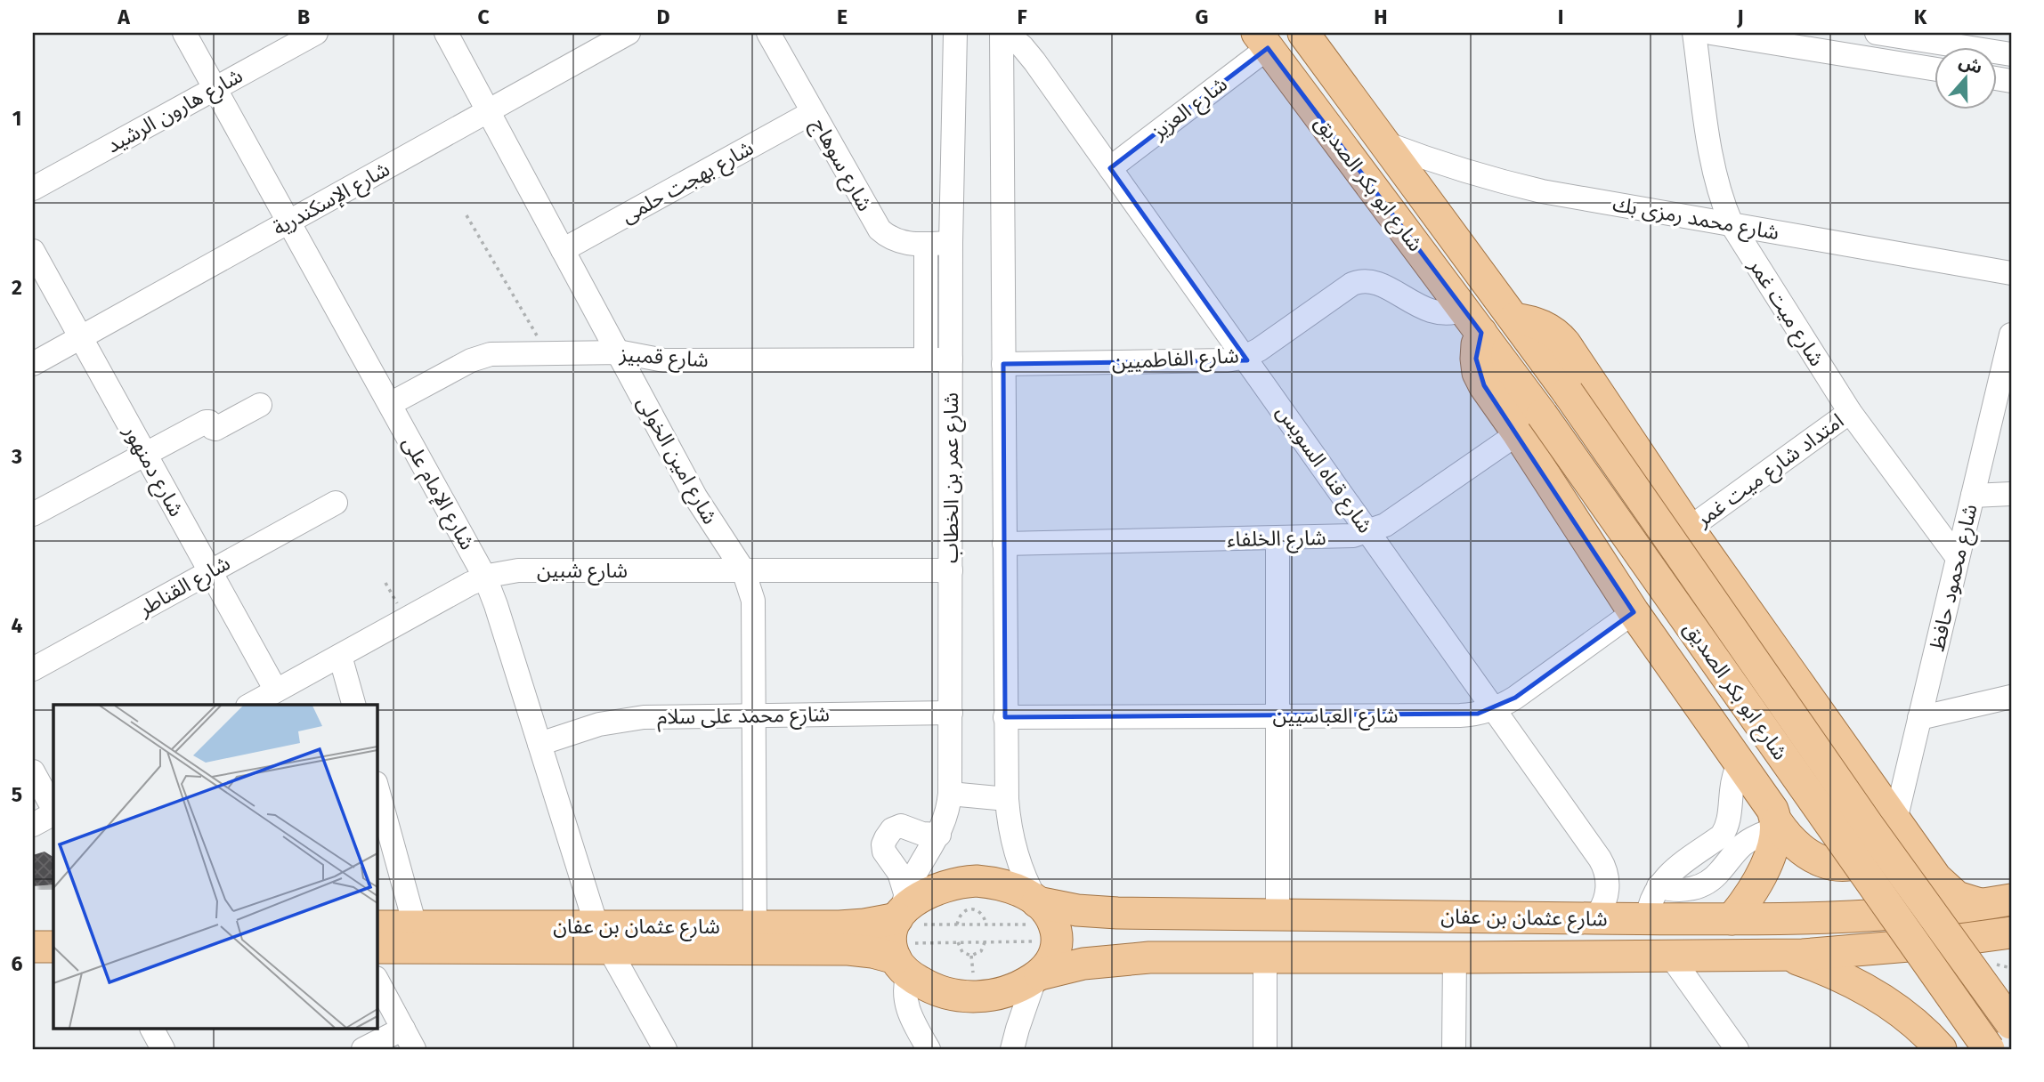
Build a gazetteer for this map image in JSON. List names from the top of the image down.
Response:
{
  "streets": {
    "main road": ["شارع ابو بكر الصديق", "شارع عثمان بن عفان"],
    "street": [
      "شارع العزيز",
      "شارع هارون الرشيد",
      "شارع سوهاج",
      "شارع بهجت حلمى",
      "شارع الإسكندرية",
      "شارع محمد رمزى بك",
      "شارع ميت غمر",
      "شارع قمبيز",
      "شارع الفاطميين",
      "شارع امين الخولى",
      "شارع قناه السويس",
      "امتداد شارع ميت غمر",
      "شارع دمنهور",
      "شارع عمر بن الخطاب",
      "شارع الإمام على",
      "شارع الخلفاء",
      "شارع شبين",
      "شارع محمود حافظ",
      "شارع القناطر",
      "شارع محمد على سلام",
      "شارع العباسيين"
    ]
  },
  "crossings": [
    ["شارع العزيز", "شارع ابو بكر الصديق"],
    ["شارع العزيز", "شارع قناه السويس"],
    ["شارع هارون الرشيد", "شارع الإمام على"],
    ["شارع سوهاج", "شارع بهجت حلمى"],
    ["شارع سوهاج", "شارع عمر بن الخطاب"],
    ["شارع بهجت حلمى", "شارع امين الخولى"],
    ["شارع ابو بكر الصديق", "شارع محمد رمزى بك"],
    ["شارع ابو بكر الصديق", "شارع الفاطميين"],
    ["شارع ابو بكر الصديق", "شارع الخلفاء"],
    ["شارع ابو بكر الصديق", "شارع محمود حافظ"],
    ["شارع ابو بكر الصديق", "شارع العباسيين"],
    ["شارع الإسكندرية", "شارع امين الخولى"],
    ["شارع الإسكندرية", "شارع دمنهور"],
    ["شارع الإسكندرية", "شارع الإمام على"],
    ["شارع محمد رمزى بك", "شارع ميت غمر"],
    ["شارع ميت غمر", "امتداد شارع ميت غمر"],
    ["شارع ميت غمر", "شارع محمود حافظ"],
    ["شارع قمبيز", "شارع امين الخولى"],
    ["شارع قمبيز", "شارع عمر بن الخطاب"],
    ["شارع قمبيز", "شارع الإمام على"],
    ["شارع الفاطميين", "شارع قناه السويس"],
    ["شارع امين الخولى", "شارع شبين"],
    ["شارع امين الخولى", "شارع محمد على سلام"],
    ["شارع امين الخولى", "شارع عثمان بن عفان"],
    ["شارع قناه السويس", "شارع الخلفاء"],
    ["شارع قناه السويس", "شارع العباسيين"],
    ["شارع قناه السويس", "شارع عثمان بن عفان"],
    ["شارع دمنهور", "شارع شبين"],
    ["شارع دمنهور", "شارع القناطر"],
    ["شارع عمر بن الخطاب", "شارع شبين"],
    ["شارع عمر بن الخطاب", "شارع محمد على سلام"],
    ["شارع عمر بن الخطاب", "شارع عثمان بن عفان"],
    ["شارع الإمام على", "شارع شبين"],
    ["شارع الإمام على", "شارع محمد على سلام"],
    ["شارع الإمام على", "شارع عثمان بن عفان"]
  ],
  "north": "top",
  "grid": {
    "columns": [
      "A",
      "B",
      "C",
      "D",
      "E",
      "F",
      "G",
      "H",
      "I",
      "J",
      "K"
    ],
    "rows": [
      "1",
      "2",
      "3",
      "4",
      "5",
      "6"
    ]
  }
}
